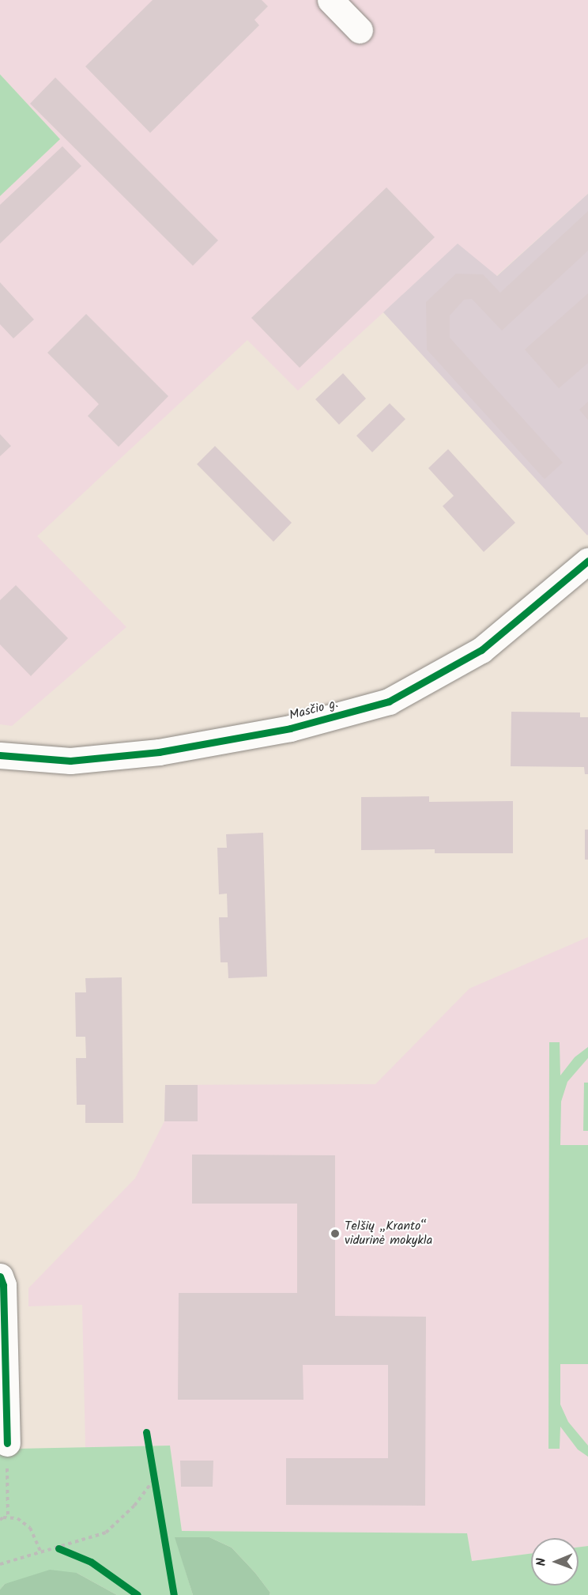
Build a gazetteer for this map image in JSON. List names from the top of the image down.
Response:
{
  "streets": {
    "street": ["Masčio g."]
  },
  "places": ["Telšių „Kranto“ vidurinė mokykla"],
  "north": "left"
}
